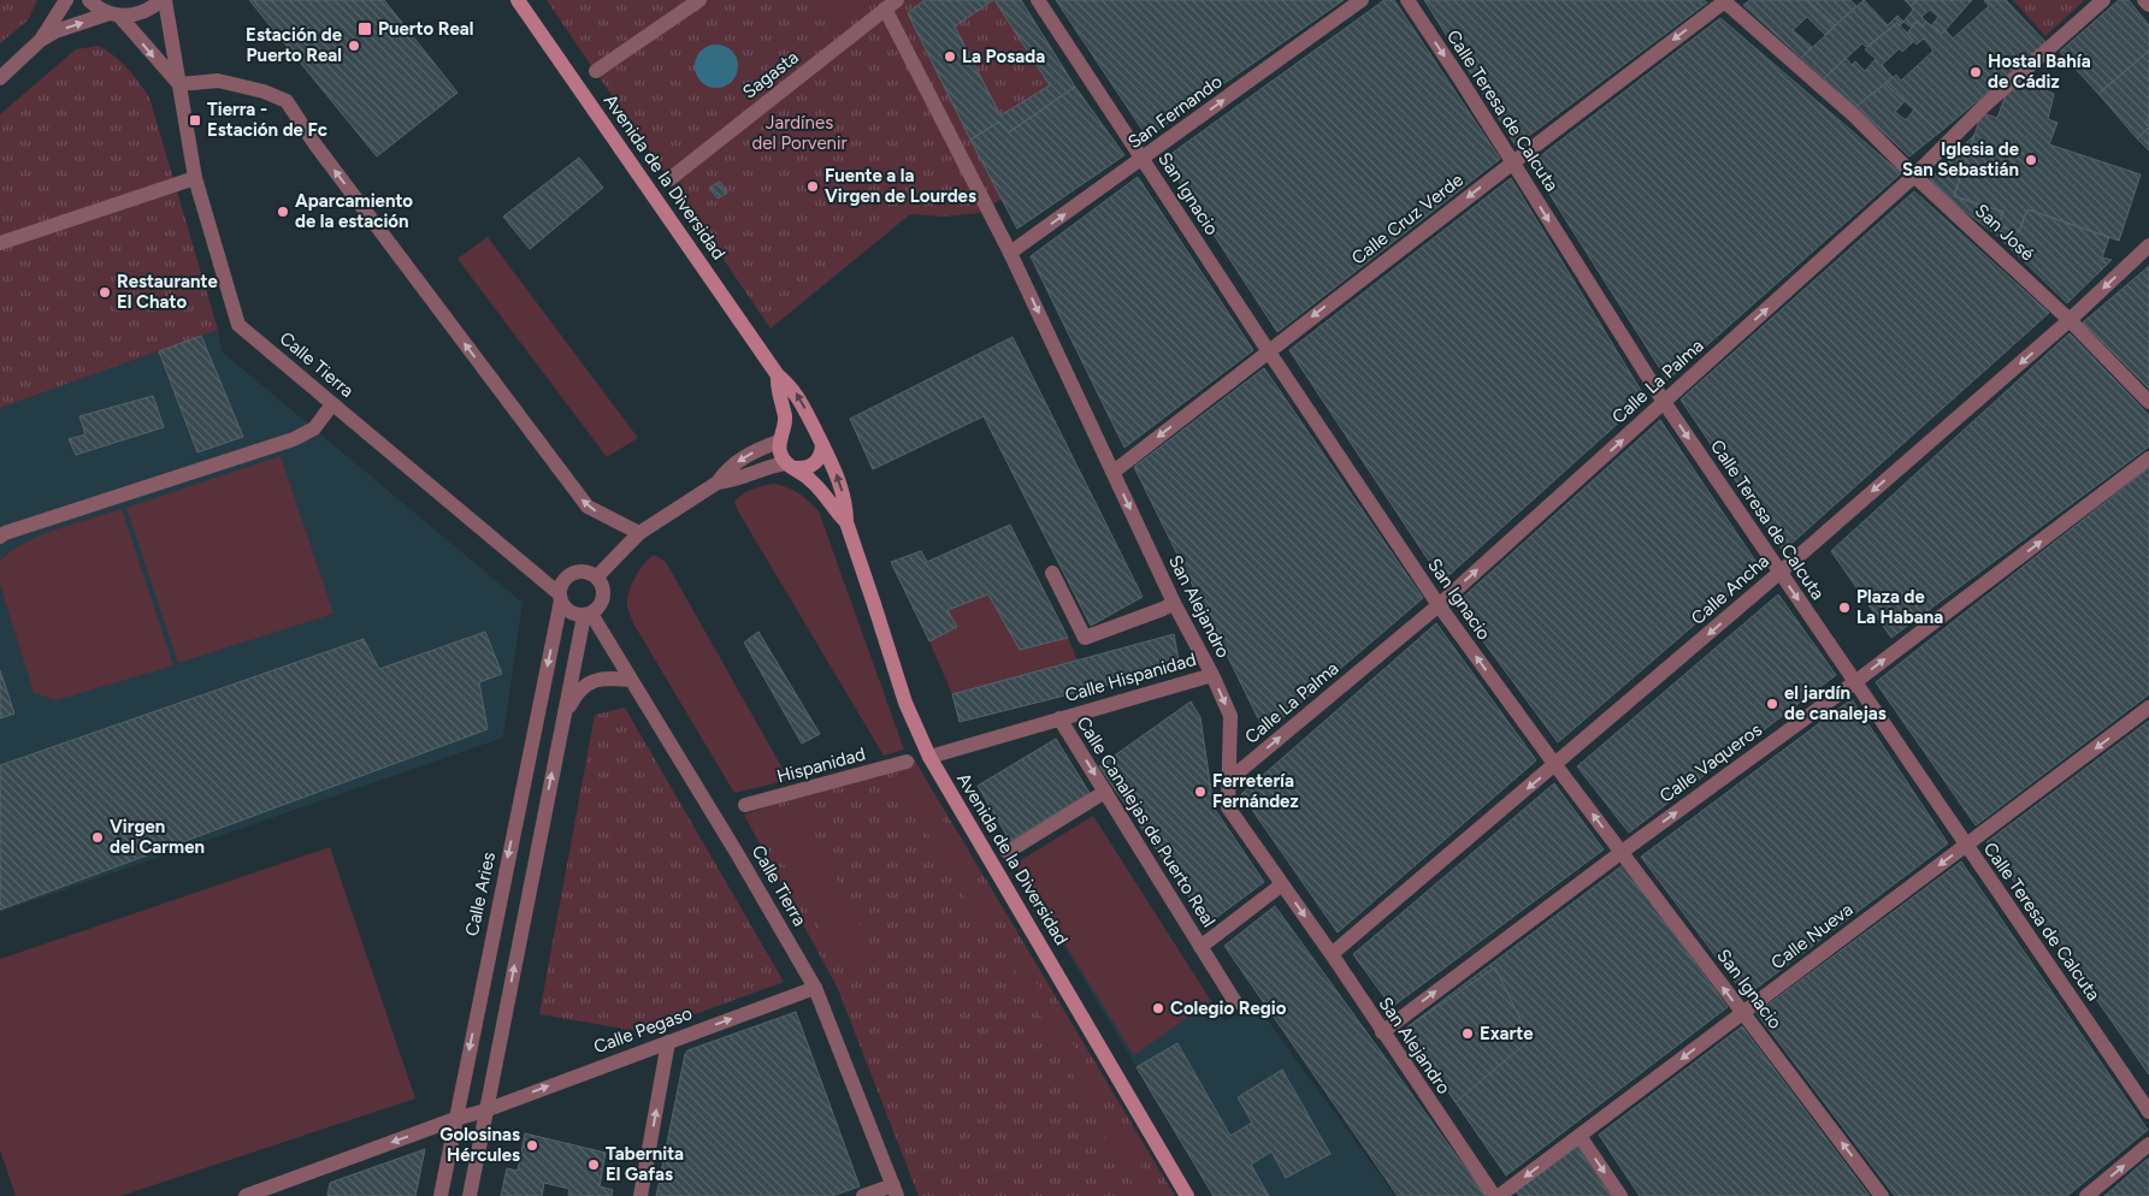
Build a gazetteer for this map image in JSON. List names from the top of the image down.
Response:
{
  "streets": {
    "main road": ["Avenida de la Diversidad"],
    "street": [
      "Sagasta",
      "Calle Teresa de Calcuta",
      "San Fernando",
      "San Ignacio",
      "Calle Cruz Verde",
      "San José",
      "Calle Tierra",
      "Calle La Palma",
      "Calle Ancha",
      "San Alejandro",
      "Calle Hispanidad",
      "Calle Vaqueros",
      "Hispanidad",
      "Calle Canalejas de Puerto Real",
      "Calle Aries",
      "Calle Nueva",
      "Calle Pegaso"
    ]
  },
  "crossings": [
    ["Sagasta", "San Alejandro"],
    ["Calle Teresa de Calcuta", "Calle Cruz Verde"],
    ["Calle Teresa de Calcuta", "Calle La Palma"],
    ["Calle Teresa de Calcuta", "Calle Ancha"],
    ["Calle Teresa de Calcuta", "Calle Vaqueros"],
    ["Calle Teresa de Calcuta", "Calle Nueva"],
    ["San Fernando", "San Ignacio"],
    ["San Fernando", "San Alejandro"],
    ["Avenida de la Diversidad", "Calle Hispanidad"],
    ["San Ignacio", "Calle Cruz Verde"],
    ["San Ignacio", "Calle La Palma"],
    ["San Ignacio", "Calle Ancha"],
    ["San Ignacio", "Calle Vaqueros"],
    ["San Ignacio", "Calle Nueva"],
    ["Calle Cruz Verde", "San José"],
    ["Calle Cruz Verde", "San Alejandro"],
    ["San José", "Calle La Palma"],
    ["San José", "Calle Ancha"],
    ["Calle Tierra", "Calle Aries"],
    ["Calle Tierra", "Calle Pegaso"],
    ["Calle La Palma", "San Alejandro"],
    ["Calle Ancha", "San Alejandro"],
    ["San Alejandro", "Calle Hispanidad"],
    ["San Alejandro", "Calle Vaqueros"],
    ["Calle Hispanidad", "Calle Canalejas de Puerto Real"],
    ["Calle Aries", "Calle Pegaso"]
  ],
  "one_way": [
    "Calle Teresa de Calcuta",
    "San Fernando",
    "San Ignacio",
    "Calle Cruz Verde",
    "Calle La Palma",
    "Calle Ancha",
    "San Alejandro",
    "Calle Vaqueros",
    "Calle Nueva",
    "Calle Pegaso"
  ],
  "parks": ["Jardínes del Porvenir"],
  "places": {
    "transit": ["Puerto Real", "Tierra - Estación de Fc"],
    "other": [
      "Estación de Puerto Real",
      "La Posada",
      "Hostal Bahía de Cádiz",
      "Iglesia de San Sebastián",
      "Fuente a la Virgen de Lourdes",
      "Aparcamiento de la estación",
      "Restaurante El Chato",
      "Plaza de La Habana",
      "el jardín de canalejas",
      "Ferretería Fernández",
      "Virgen del Carmen",
      "Colegio Regio",
      "Exarte",
      "Golosinas Hércules",
      "Tabernita El Gafas"
    ]
  }
}
